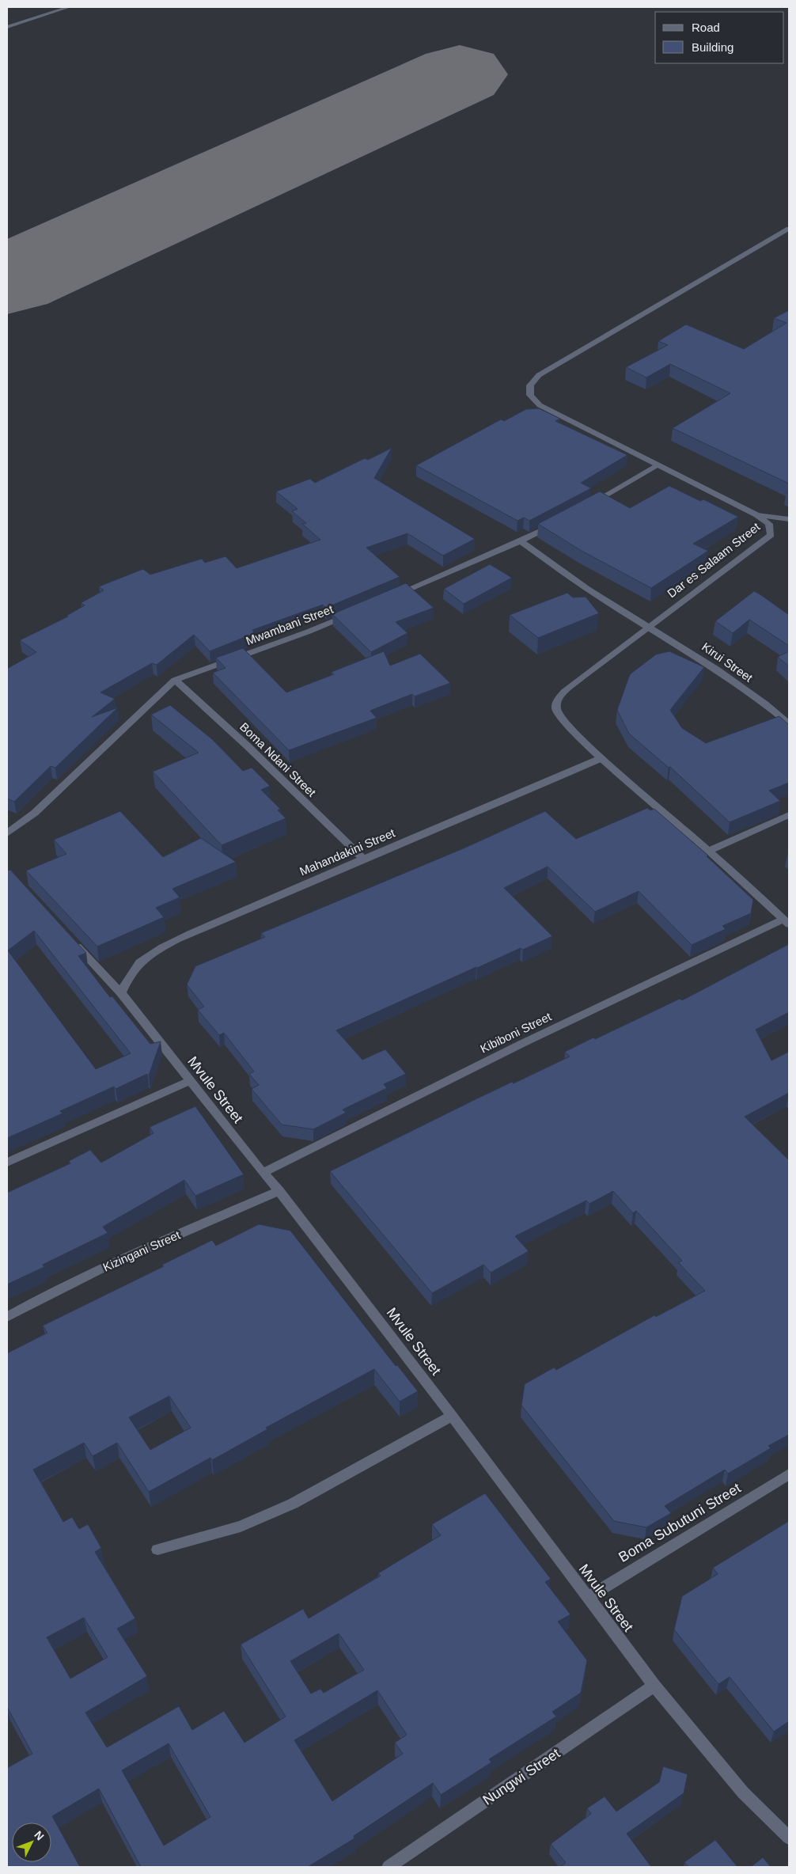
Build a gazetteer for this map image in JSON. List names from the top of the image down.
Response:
{
  "streets": {
    "street": [
      "Dar es Salaam Street",
      "Mwambani Street",
      "Kirui Street",
      "Boma Ndani Street",
      "Mahandakini Street",
      "Kibiboni Street",
      "Mvule Street",
      "Kizingani Street",
      "Boma Subutuni Street",
      "Nungwi Street"
    ]
  },
  "crossings": [
    ["Dar es Salaam Street", "Kirui Street"],
    ["Dar es Salaam Street", "Mahandakini Street"],
    ["Dar es Salaam Street", "Kibiboni Street"],
    ["Mwambani Street", "Boma Ndani Street"],
    ["Boma Ndani Street", "Mahandakini Street"],
    ["Mahandakini Street", "Mvule Street"],
    ["Kibiboni Street", "Mvule Street"],
    ["Mvule Street", "Kizingani Street"],
    ["Mvule Street", "Boma Subutuni Street"],
    ["Mvule Street", "Nungwi Street"]
  ],
  "legend": ["Road", "Building"],
  "north": "top right"
}
